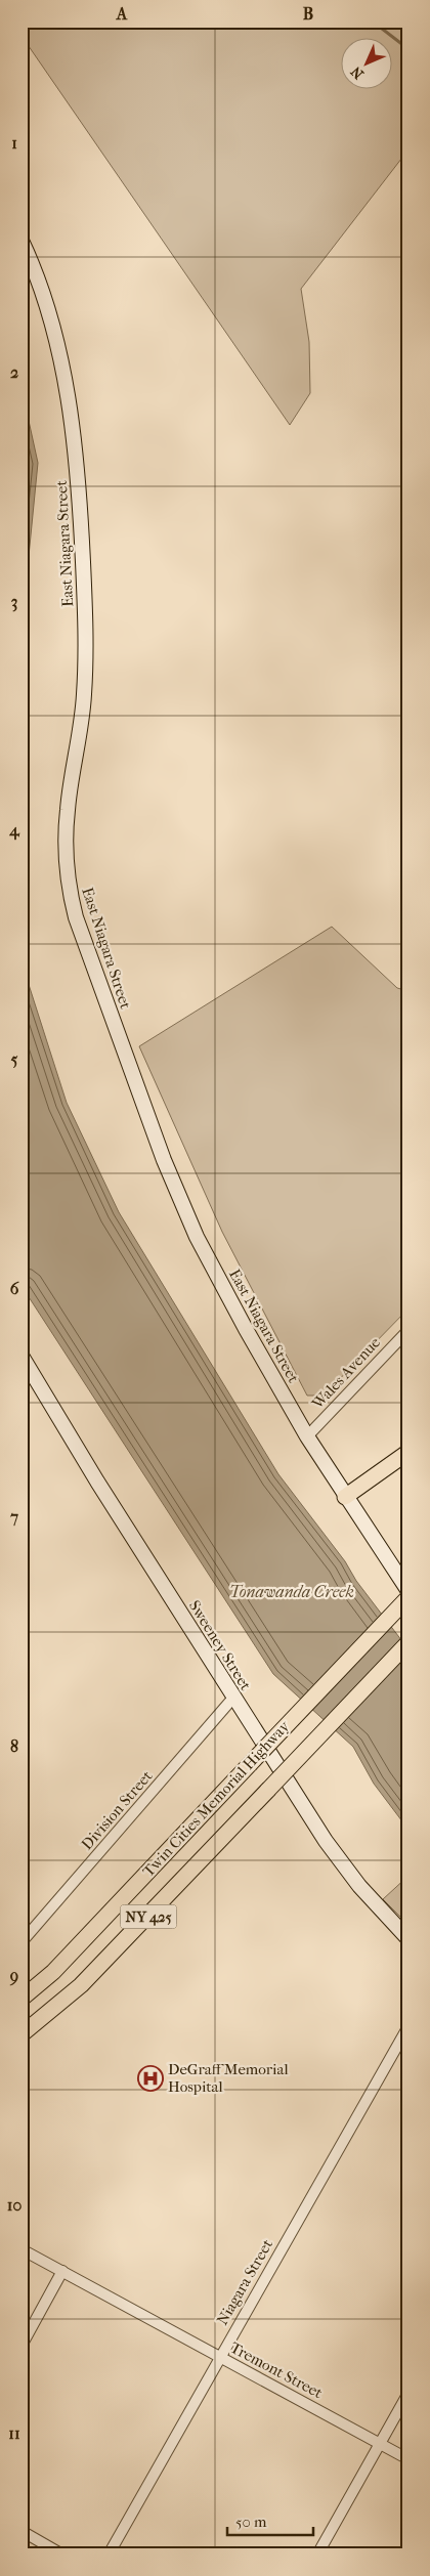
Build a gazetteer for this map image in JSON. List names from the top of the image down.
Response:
{
  "streets": {
    "main road": ["Twin Cities Memorial Highway", "NY 425"],
    "street": [
      "East Niagara Street",
      "Wales Avenue",
      "Sweeney Street",
      "Division Street",
      "Niagara Street",
      "Tremont Street"
    ]
  },
  "crossings": [
    ["East Niagara Street", "Wales Avenue"],
    ["Sweeney Street", "Division Street"],
    ["Niagara Street", "Tremont Street"]
  ],
  "water": ["Tonawanda Creek"],
  "places": {
    "hospital": ["DeGraff Memorial Hospital"]
  },
  "scale_bar": "50 m",
  "north": "bottom left",
  "grid": {
    "columns": ["A", "B"],
    "rows": [
      "1",
      "2",
      "3",
      "4",
      "5",
      "6",
      "7",
      "8",
      "9",
      "10",
      "11"
    ]
  }
}
